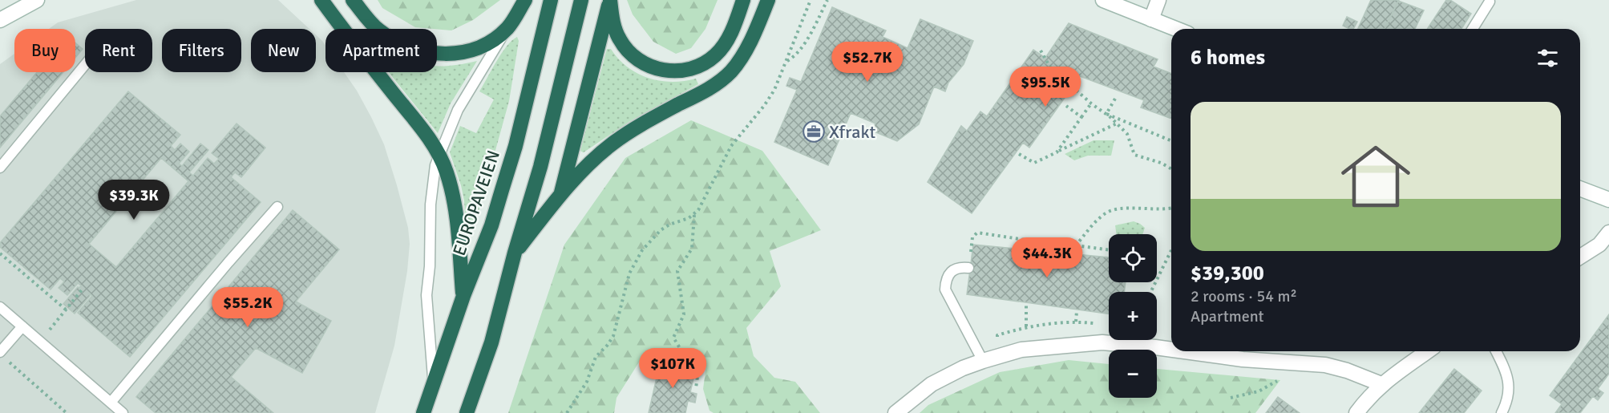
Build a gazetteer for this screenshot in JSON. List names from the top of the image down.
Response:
{
  "streets": {
    "highway": ["EUROPAVEIEN"]
  },
  "places": {
    "office": ["Xfrakt"]
  },
  "page": {
    "chip": [
      "Buy",
      "Rent",
      "Filters",
      "New",
      "Apartment"
    ],
    "heading": "6 homes",
    "price": [
      "$52.7K",
      "$95.5K",
      "$39.3K",
      "$44.3K",
      "$55.2K",
      "$107K"
    ],
    "list": [
      {
        "name": "$39,300",
        "note": "2 rooms · 54 m² · Apartment"
      }
    ],
    "map_buttons": ["+", "−"]
  }
}
